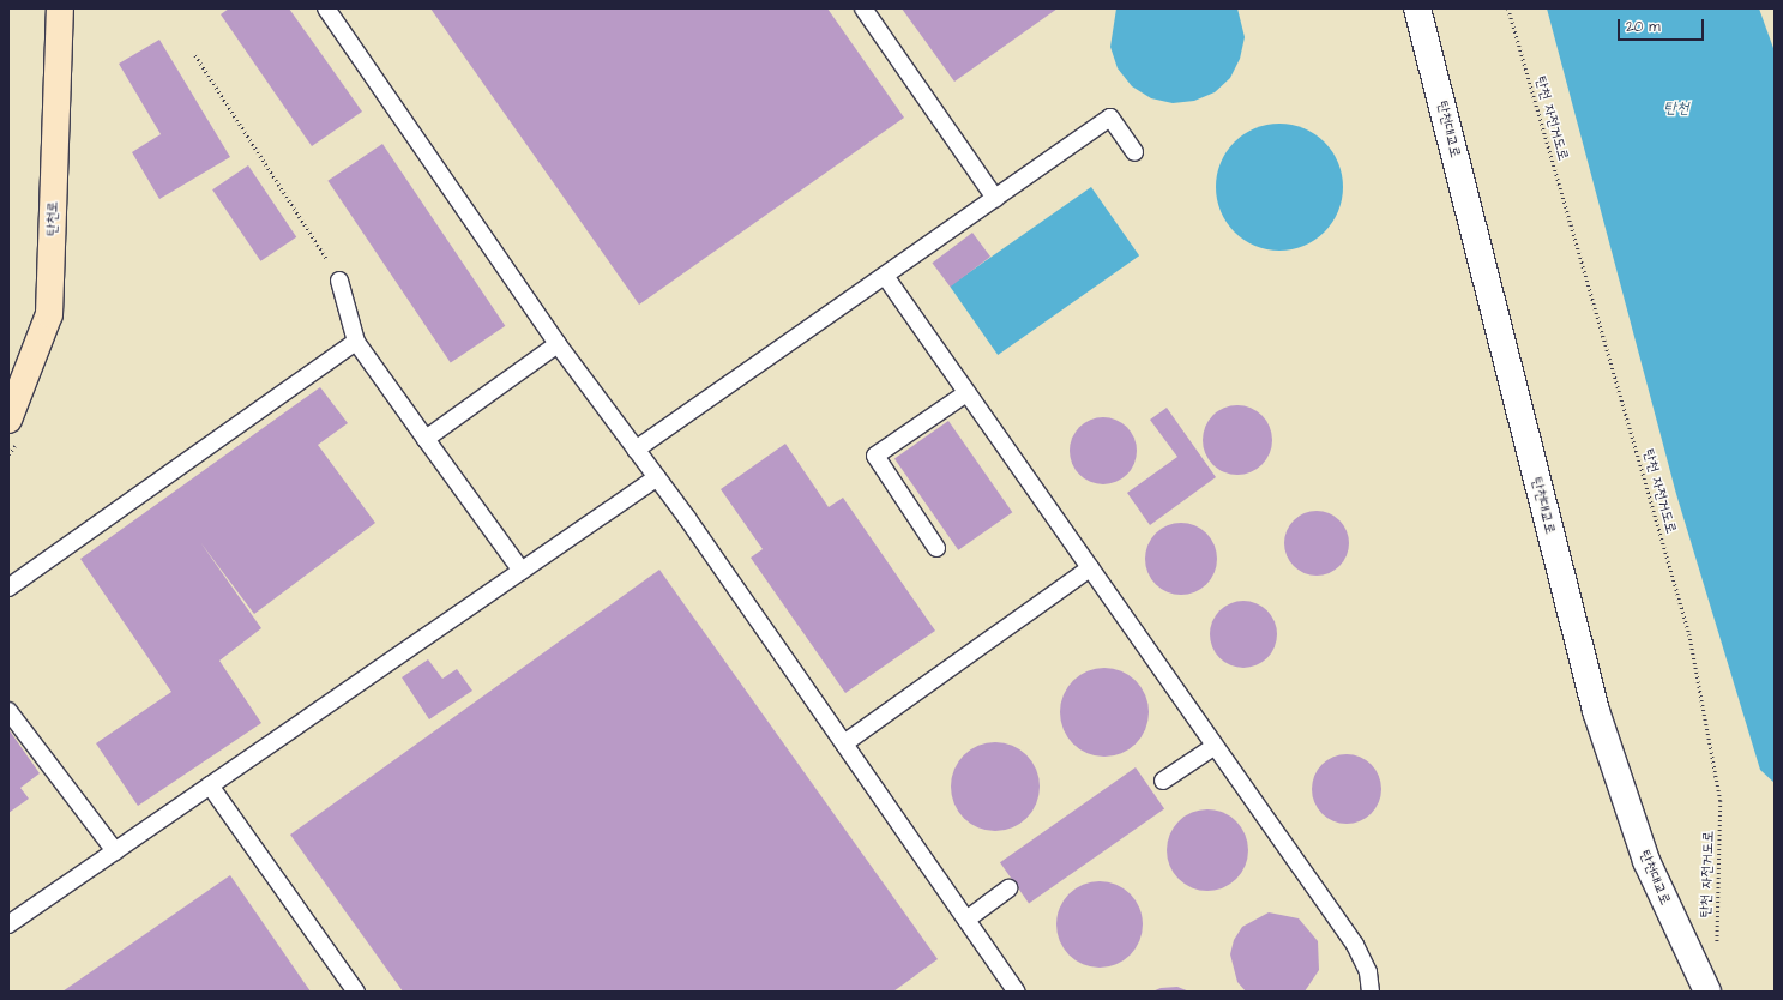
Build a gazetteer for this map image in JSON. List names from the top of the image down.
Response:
{
  "streets": {
    "main road": ["탄천로"],
    "street": ["탄천대교로"],
    "path": ["탄천 자전거도로"]
  },
  "water": ["탄천"],
  "scale_bar": "20 m"
}
